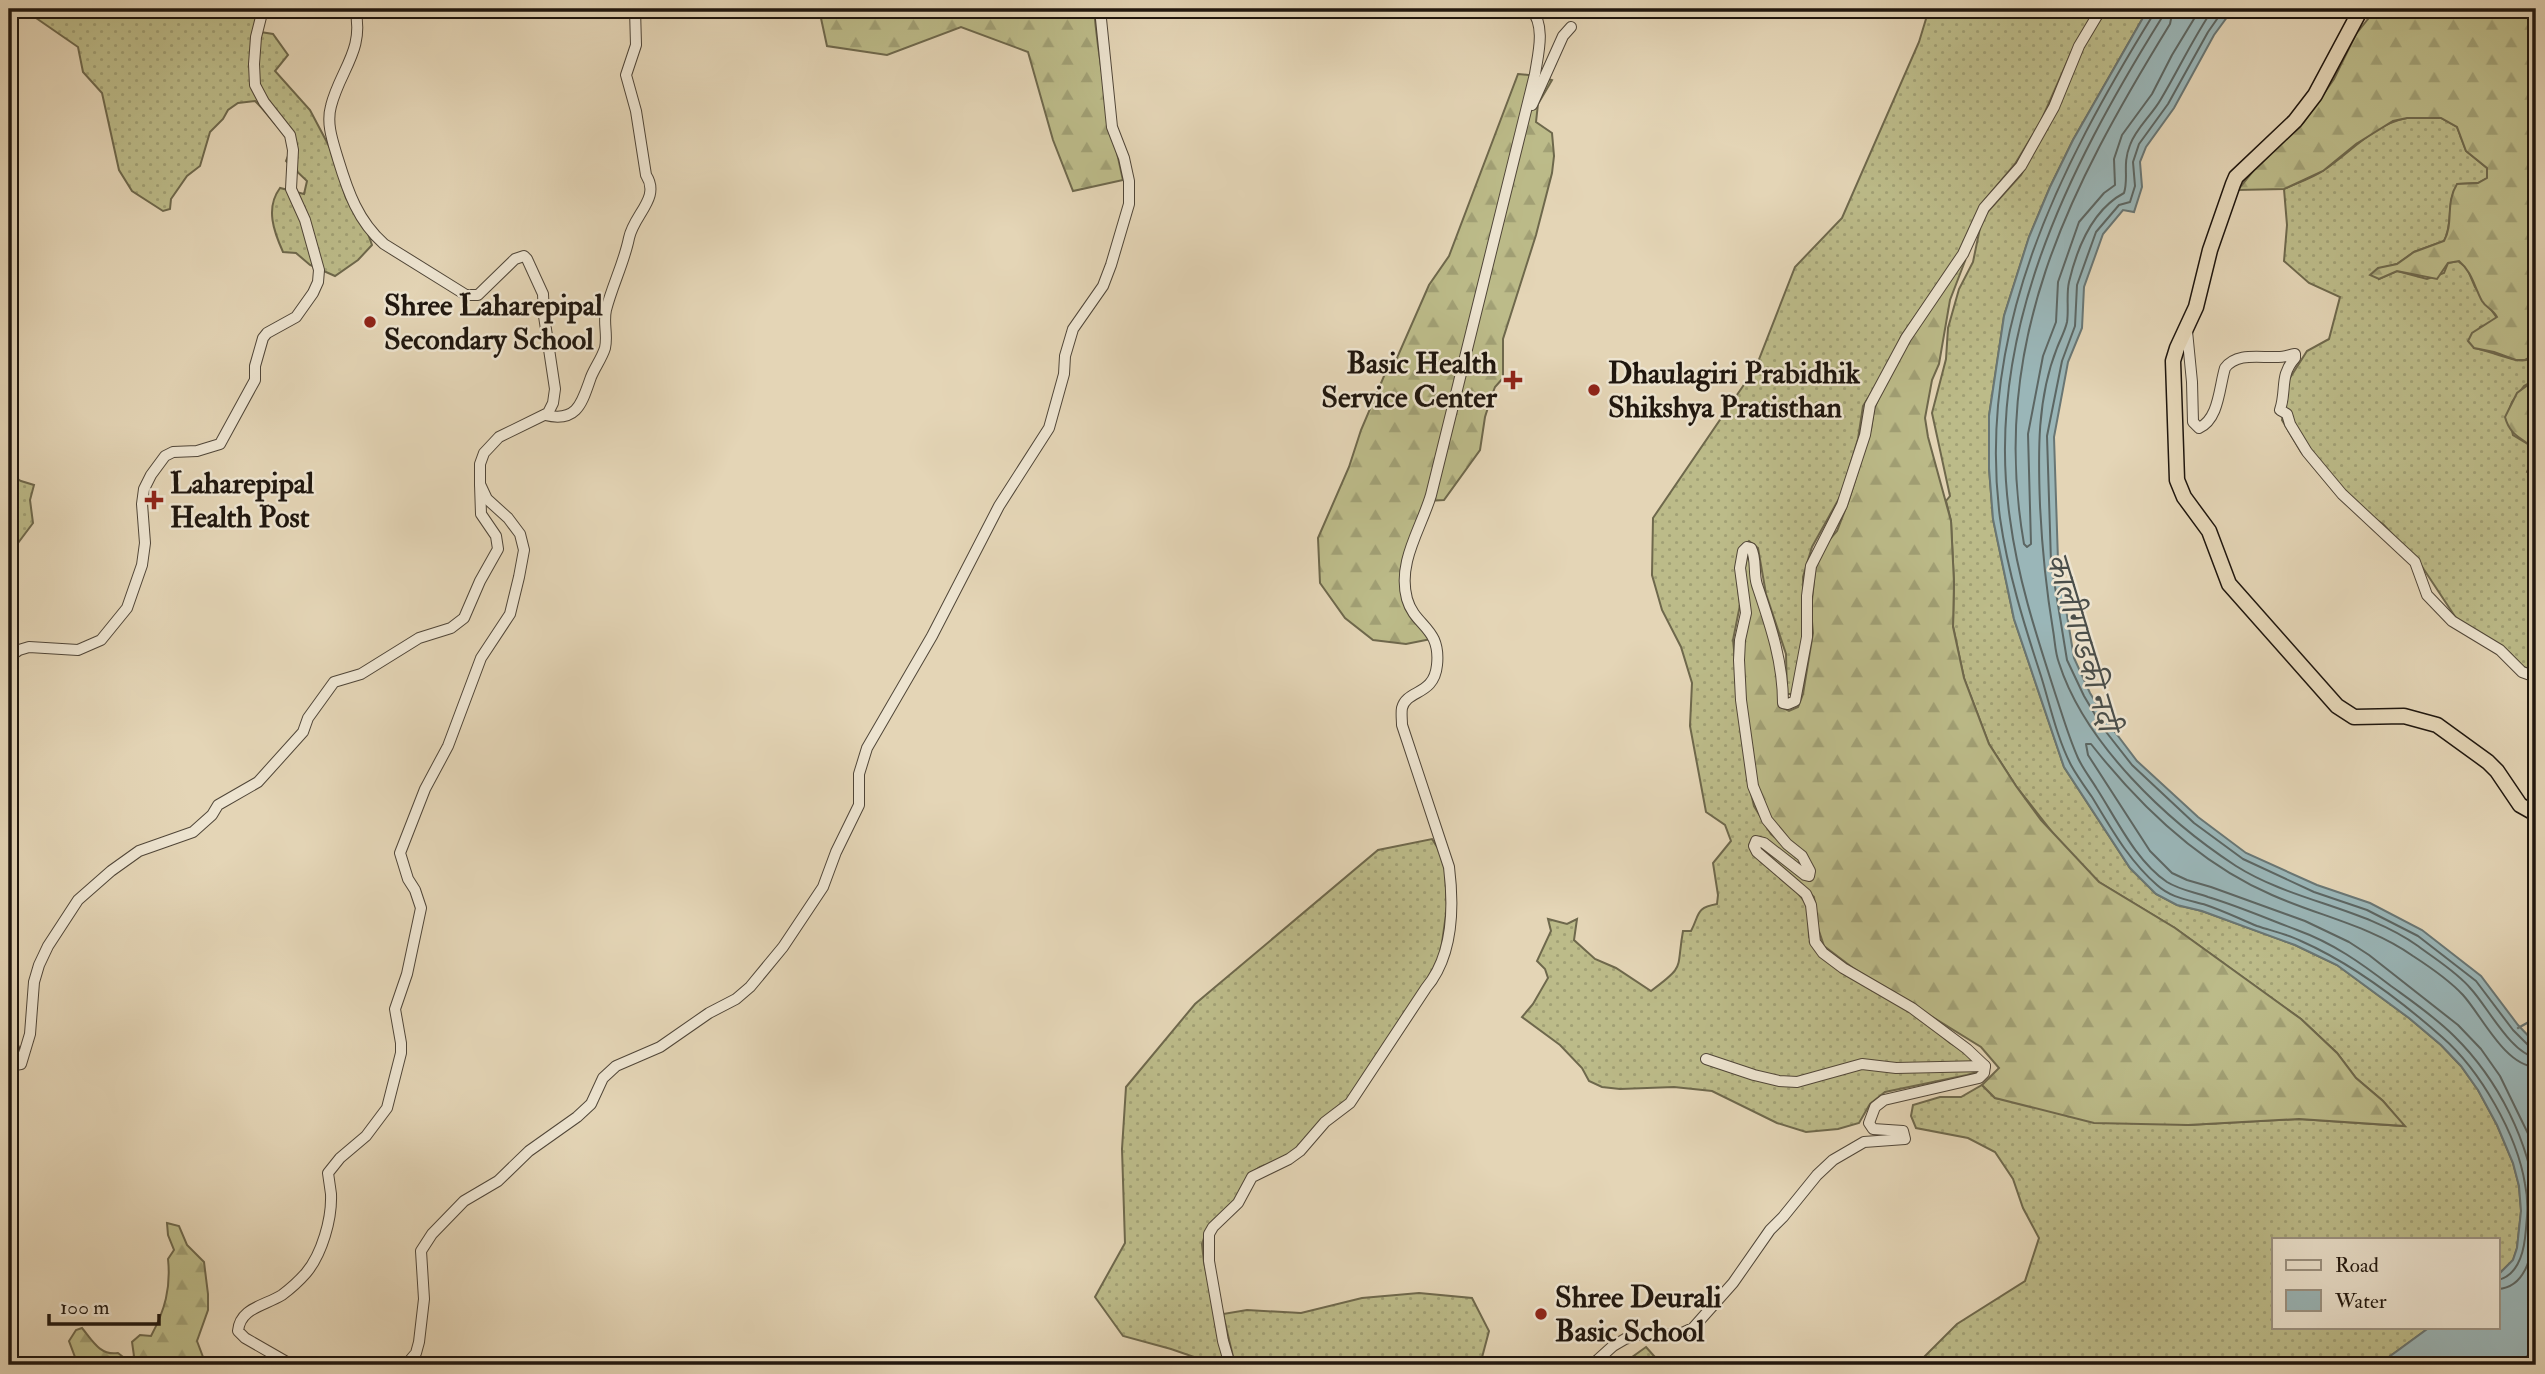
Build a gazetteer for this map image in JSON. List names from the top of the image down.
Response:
{
  "water": ["कालीगण्डकी नदी"],
  "places": {
    "other": ["Shree Laharepipal Secondary School", "Dhaulagiri Prabidhik Shikshya Pratisthan", "Shree Deurali Basic School"],
    "health": ["Basic Health Service Center", "Laharepipal Health Post"]
  },
  "legend": ["Road", "Water"],
  "scale_bar": "100 m"
}
